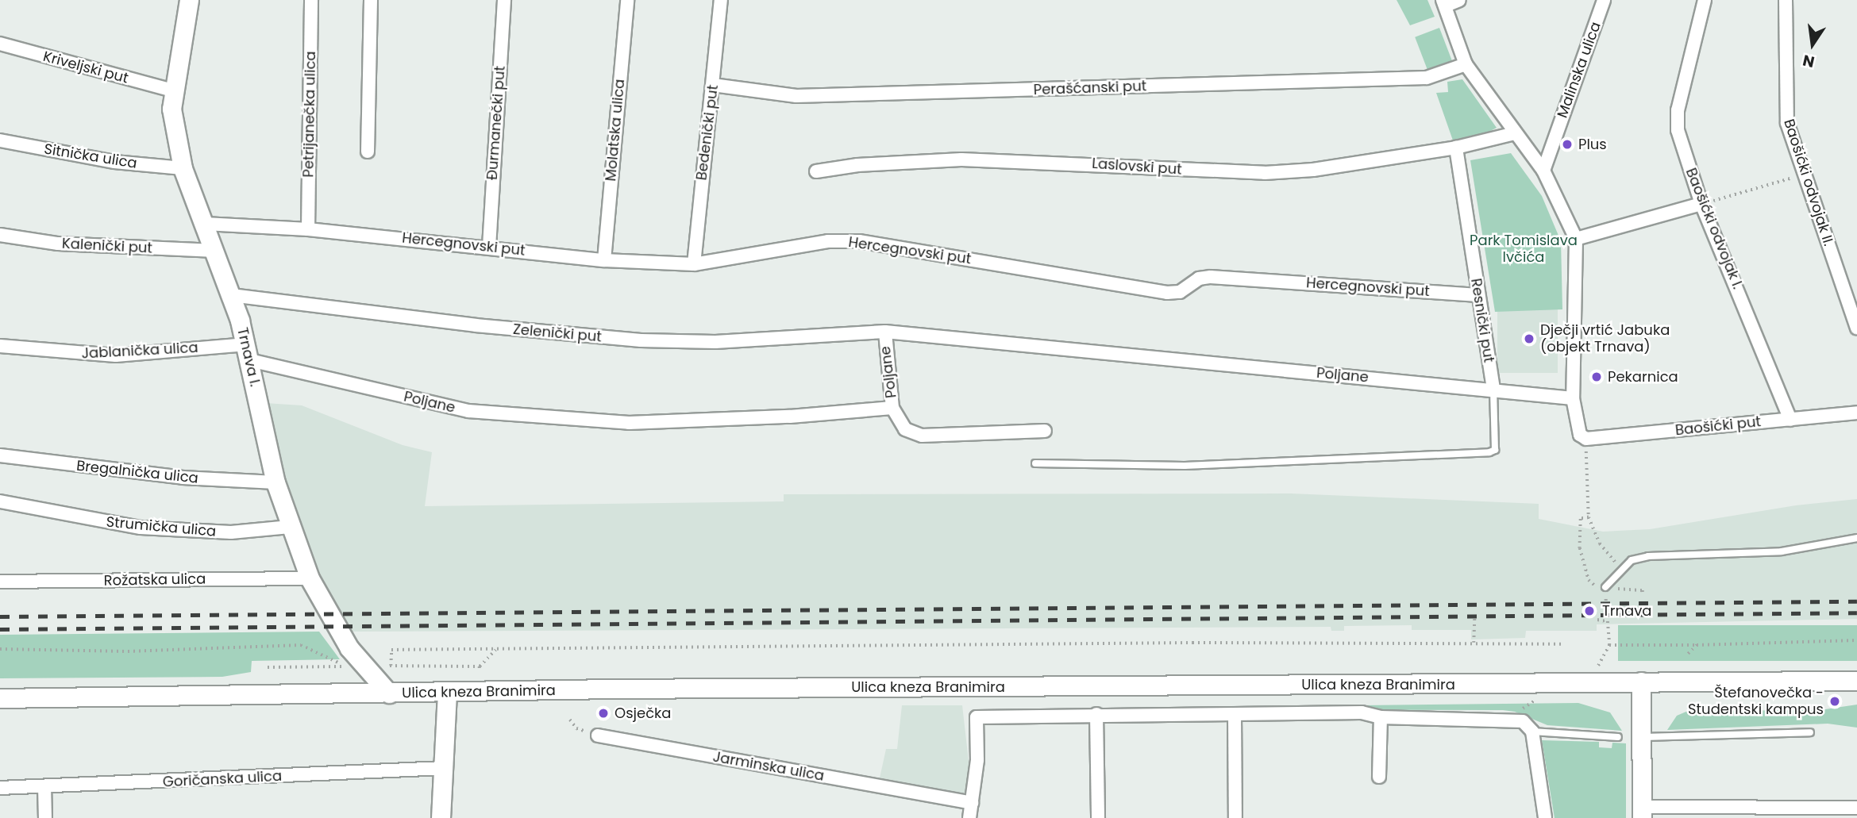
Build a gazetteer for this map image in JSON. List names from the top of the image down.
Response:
{
  "streets": {
    "main road": ["Trnava I.", "Ulica kneza Branimira"],
    "street": [
      "Kriveljski put",
      "Malinska ulica",
      "Perašćanski put",
      "Petrijanečka ulica",
      "Đurmanečki put",
      "Molatska ulica",
      "Bedenički put",
      "Sitnička ulica",
      "Laslovski put",
      "Baošićki odvojak II.",
      "Baošićki odvojak I.",
      "Hercegnovski put",
      "Kalenički put",
      "Resnički put",
      "Zelenički put",
      "Jablanička ulica",
      "Poljane",
      "Baošićki put",
      "Bregalnička ulica",
      "Strumička ulica",
      "Rožatska ulica",
      "Jarminska ulica",
      "Goričanska ulica"
    ]
  },
  "crossings": [
    ["Kriveljski put", "Trnava I."],
    ["Perašćanski put", "Bedenički put"],
    ["Petrijanečka ulica", "Hercegnovski put"],
    ["Đurmanečki put", "Hercegnovski put"],
    ["Molatska ulica", "Hercegnovski put"],
    ["Bedenički put", "Hercegnovski put"],
    ["Sitnička ulica", "Trnava I."],
    ["Laslovski put", "Resnički put"],
    ["Baošićki odvojak I.", "Baošićki put"],
    ["Hercegnovski put", "Resnički put"],
    ["Hercegnovski put", "Trnava I."],
    ["Kalenički put", "Trnava I."],
    ["Resnički put", "Poljane"],
    ["Zelenički put", "Trnava I."],
    ["Zelenički put", "Poljane"],
    ["Jablanička ulica", "Trnava I."],
    ["Jablanička ulica", "Poljane"],
    ["Trnava I.", "Poljane"],
    ["Trnava I.", "Bregalnička ulica"],
    ["Trnava I.", "Strumička ulica"],
    ["Trnava I.", "Rožatska ulica"],
    ["Trnava I.", "Ulica kneza Branimira"],
    ["Ulica kneza Branimira", "Jarminska ulica"]
  ],
  "parks": ["Park Tomislava Ivčića"],
  "places": [
    "Plus",
    "Dječji vrtić Jabuka (objekt Trnava)",
    "Pekarnica",
    "Trnava",
    "Štefanovečka - Studentski kampus",
    "Osječka"
  ],
  "north": "bottom"
}
